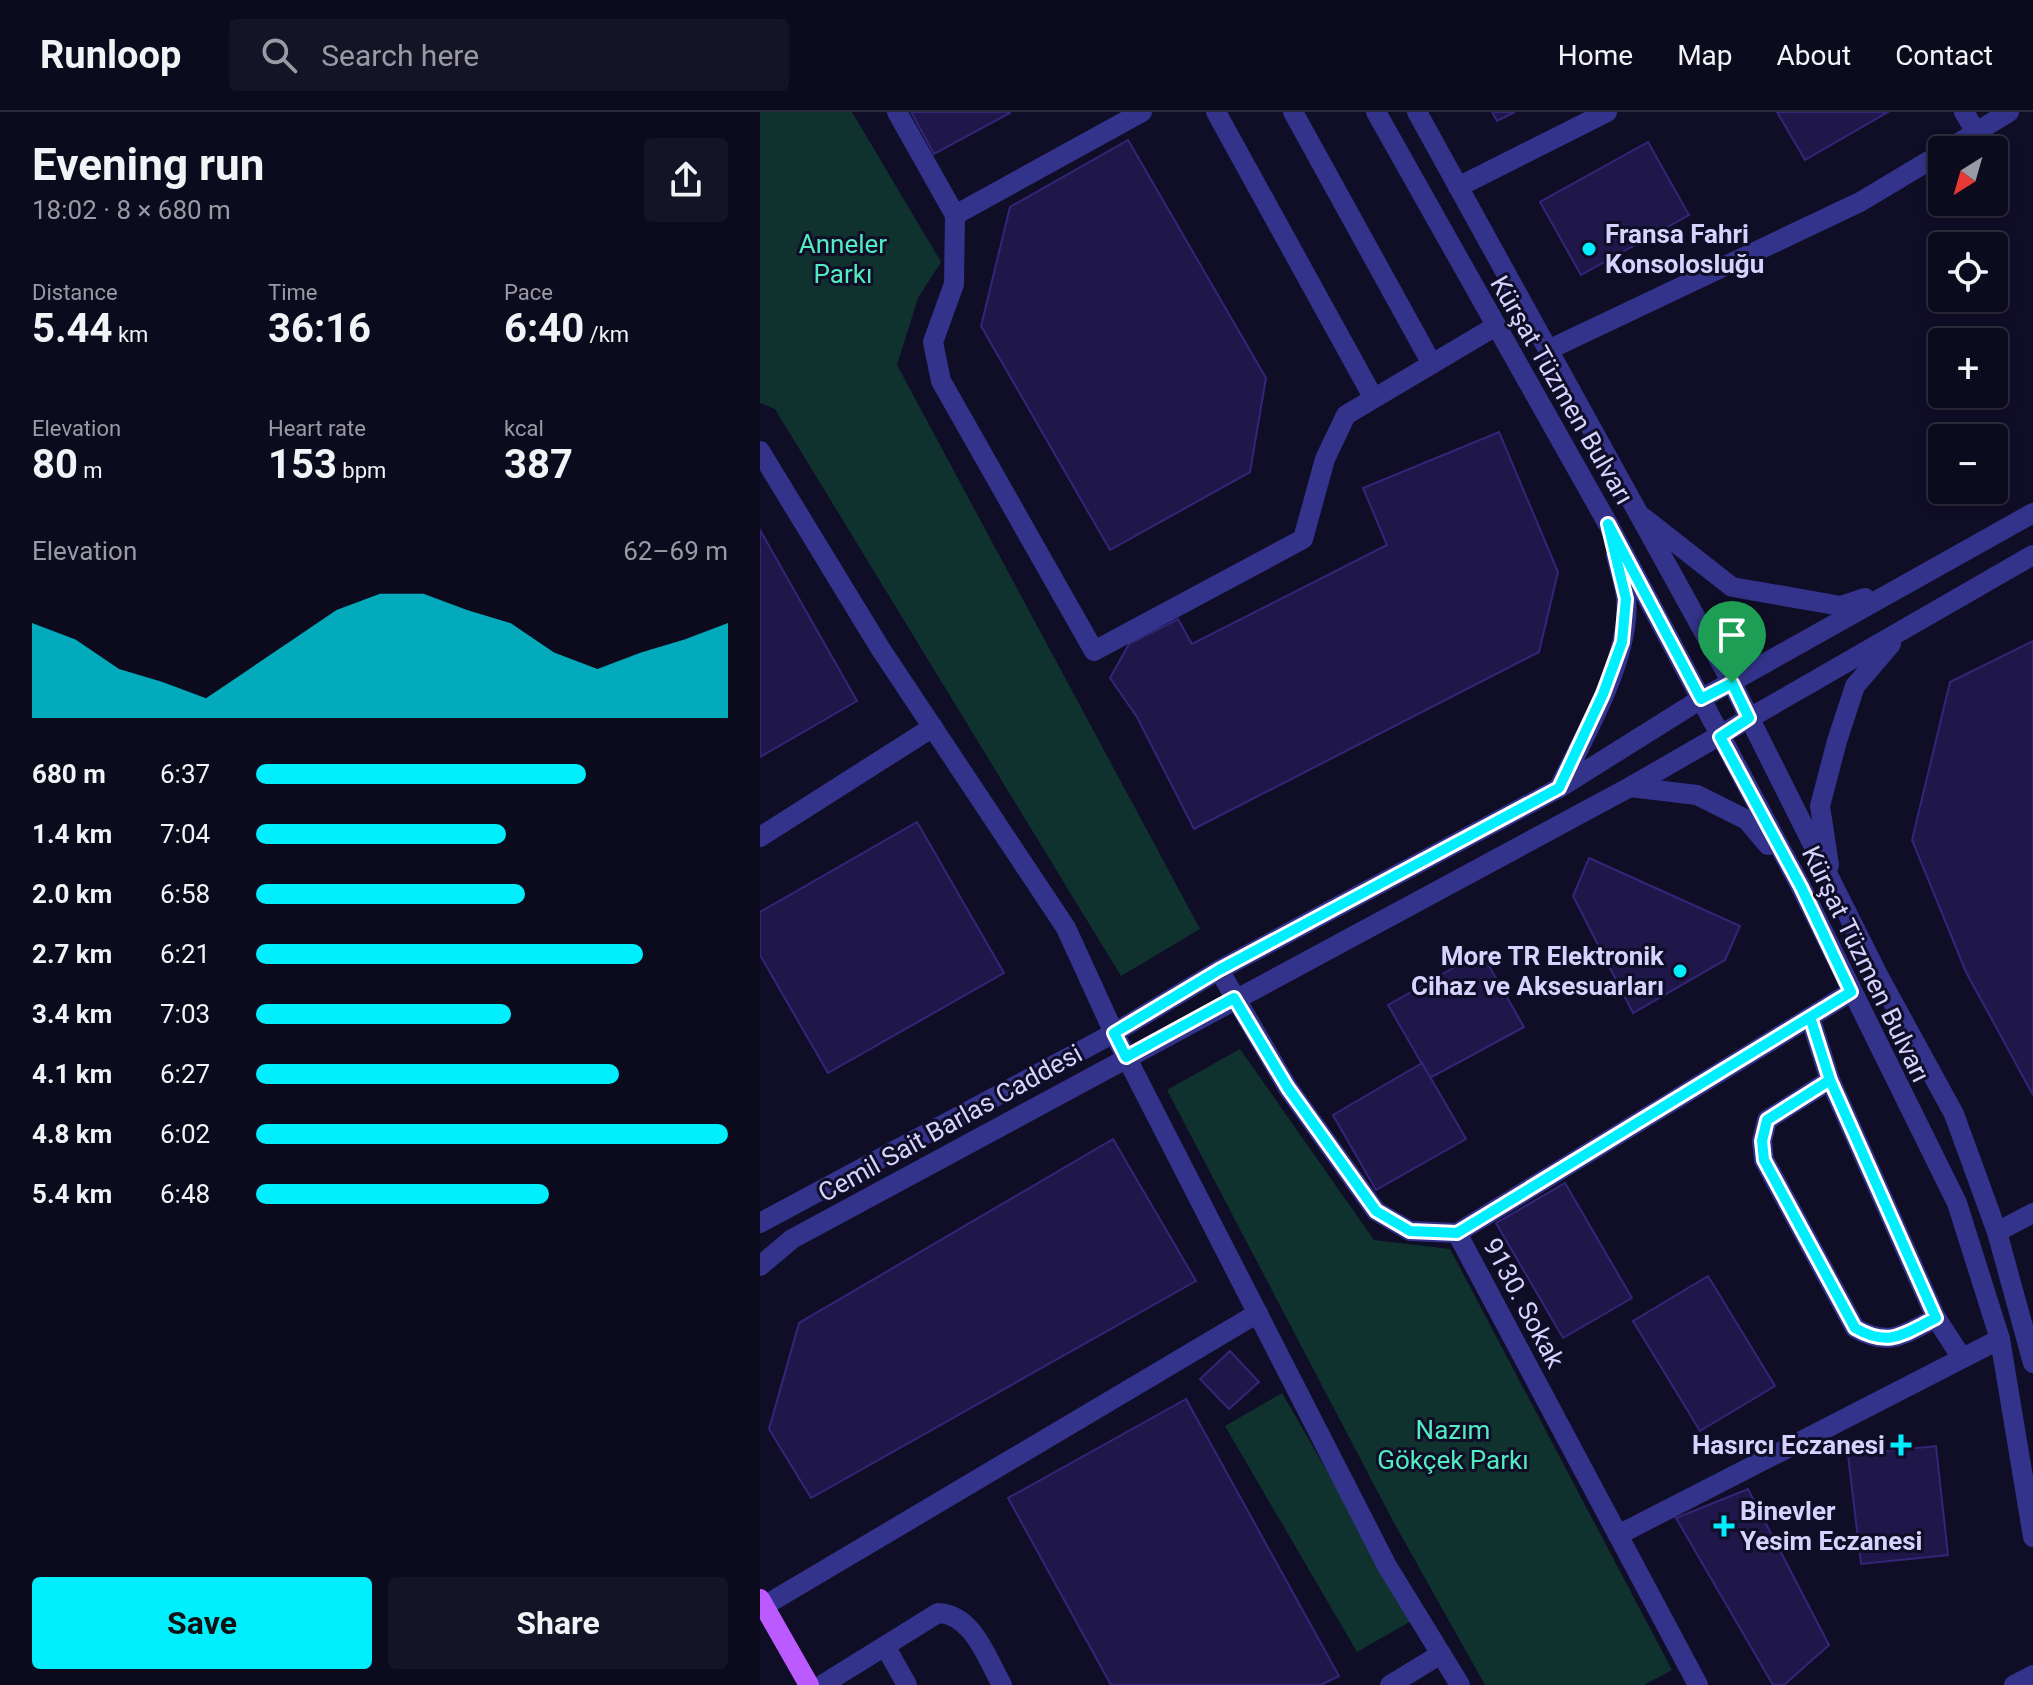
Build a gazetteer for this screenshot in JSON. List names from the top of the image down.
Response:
{
  "streets": {
    "street": ["Kürşat Tüzmen Bulvarı", "Cemil Sait Barlas Caddesi", "9130. Sokak"]
  },
  "crossings": [
    ["Kürşat Tüzmen Bulvarı", "Cemil Sait Barlas Caddesi"],
    ["Cemil Sait Barlas Caddesi", "9130. Sokak"]
  ],
  "parks": ["Anneler Parkı", "Nazım Gökçek Parkı"],
  "places": {
    "other": ["Fransa Fahri Konsolosluğu", "More TR Elektronik Cihaz ve Aksesuarları"],
    "health": ["Hasırcı Eczanesi", "Binevler Yesim Eczanesi"]
  },
  "north": "bottom left",
  "page": {
    "header": "Runloop",
    "search": "Search here",
    "nav": [
      "Home",
      "Map",
      "About",
      "Contact"
    ],
    "heading": ["Evening run", "18:02 · 8 × 680 m"],
    "map_buttons": ["+", "−"],
    "stats": [
      ["Distance", "5.44 km"],
      ["Time", "36:16"],
      ["Pace", "6:40 /km"],
      ["Elevation", "80 m"],
      ["Heart rate", "153 bpm"],
      ["kcal", "387"]
    ],
    "chart": ["Elevation", "62–69 m"],
    "list": [
      {
        "name": "680 m",
        "note": "6:37"
      },
      {
        "name": "1.4 km",
        "note": "7:04"
      },
      {
        "name": "2.0 km",
        "note": "6:58"
      },
      {
        "name": "2.7 km",
        "note": "6:21"
      },
      {
        "name": "3.4 km",
        "note": "7:03"
      },
      {
        "name": "4.1 km",
        "note": "6:27"
      },
      {
        "name": "4.8 km",
        "note": "6:02"
      },
      {
        "name": "5.4 km",
        "note": "6:48"
      }
    ],
    "buttons": ["Save", "Share"]
  }
}
